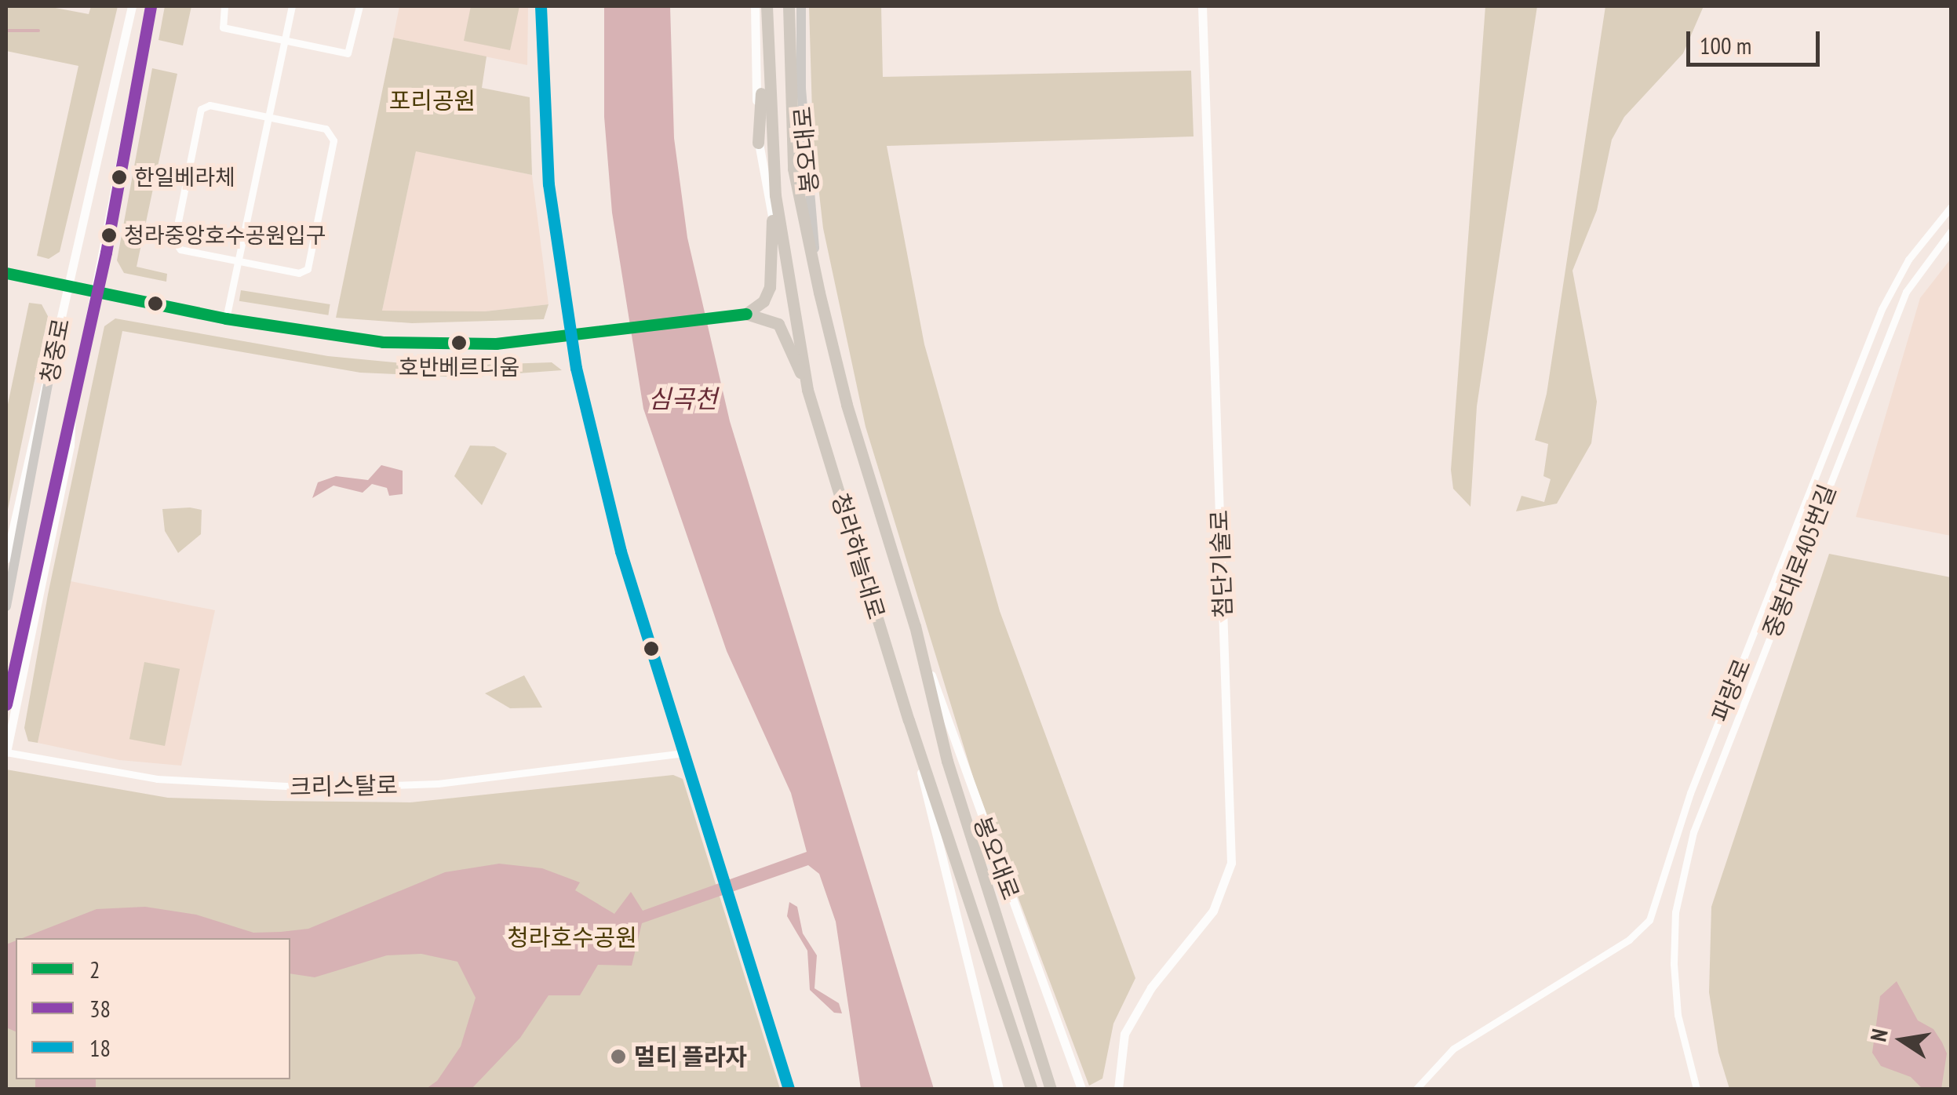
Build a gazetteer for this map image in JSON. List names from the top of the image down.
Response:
{
  "streets": {
    "highway": ["청라하늘대로"],
    "main road": ["봉오대로", "청중로"],
    "street": [
      "중봉대로405번길",
      "첨단기술로",
      "파랑로",
      "크리스탈로"
    ]
  },
  "crossings": [
    ["봉오대로", "청라하늘대로"]
  ],
  "water": ["심곡천"],
  "parks": ["포리공원", "청라호수공원"],
  "places": [
    "한일베라체",
    "청라중앙호수공원입구",
    "호반베르디움",
    "멀티 플라자"
  ],
  "lines": ["transit line 38", "transit line 18", "transit line 2"],
  "legend": ["2", "38", "18"],
  "scale_bar": "100 m",
  "north": "left"
}
